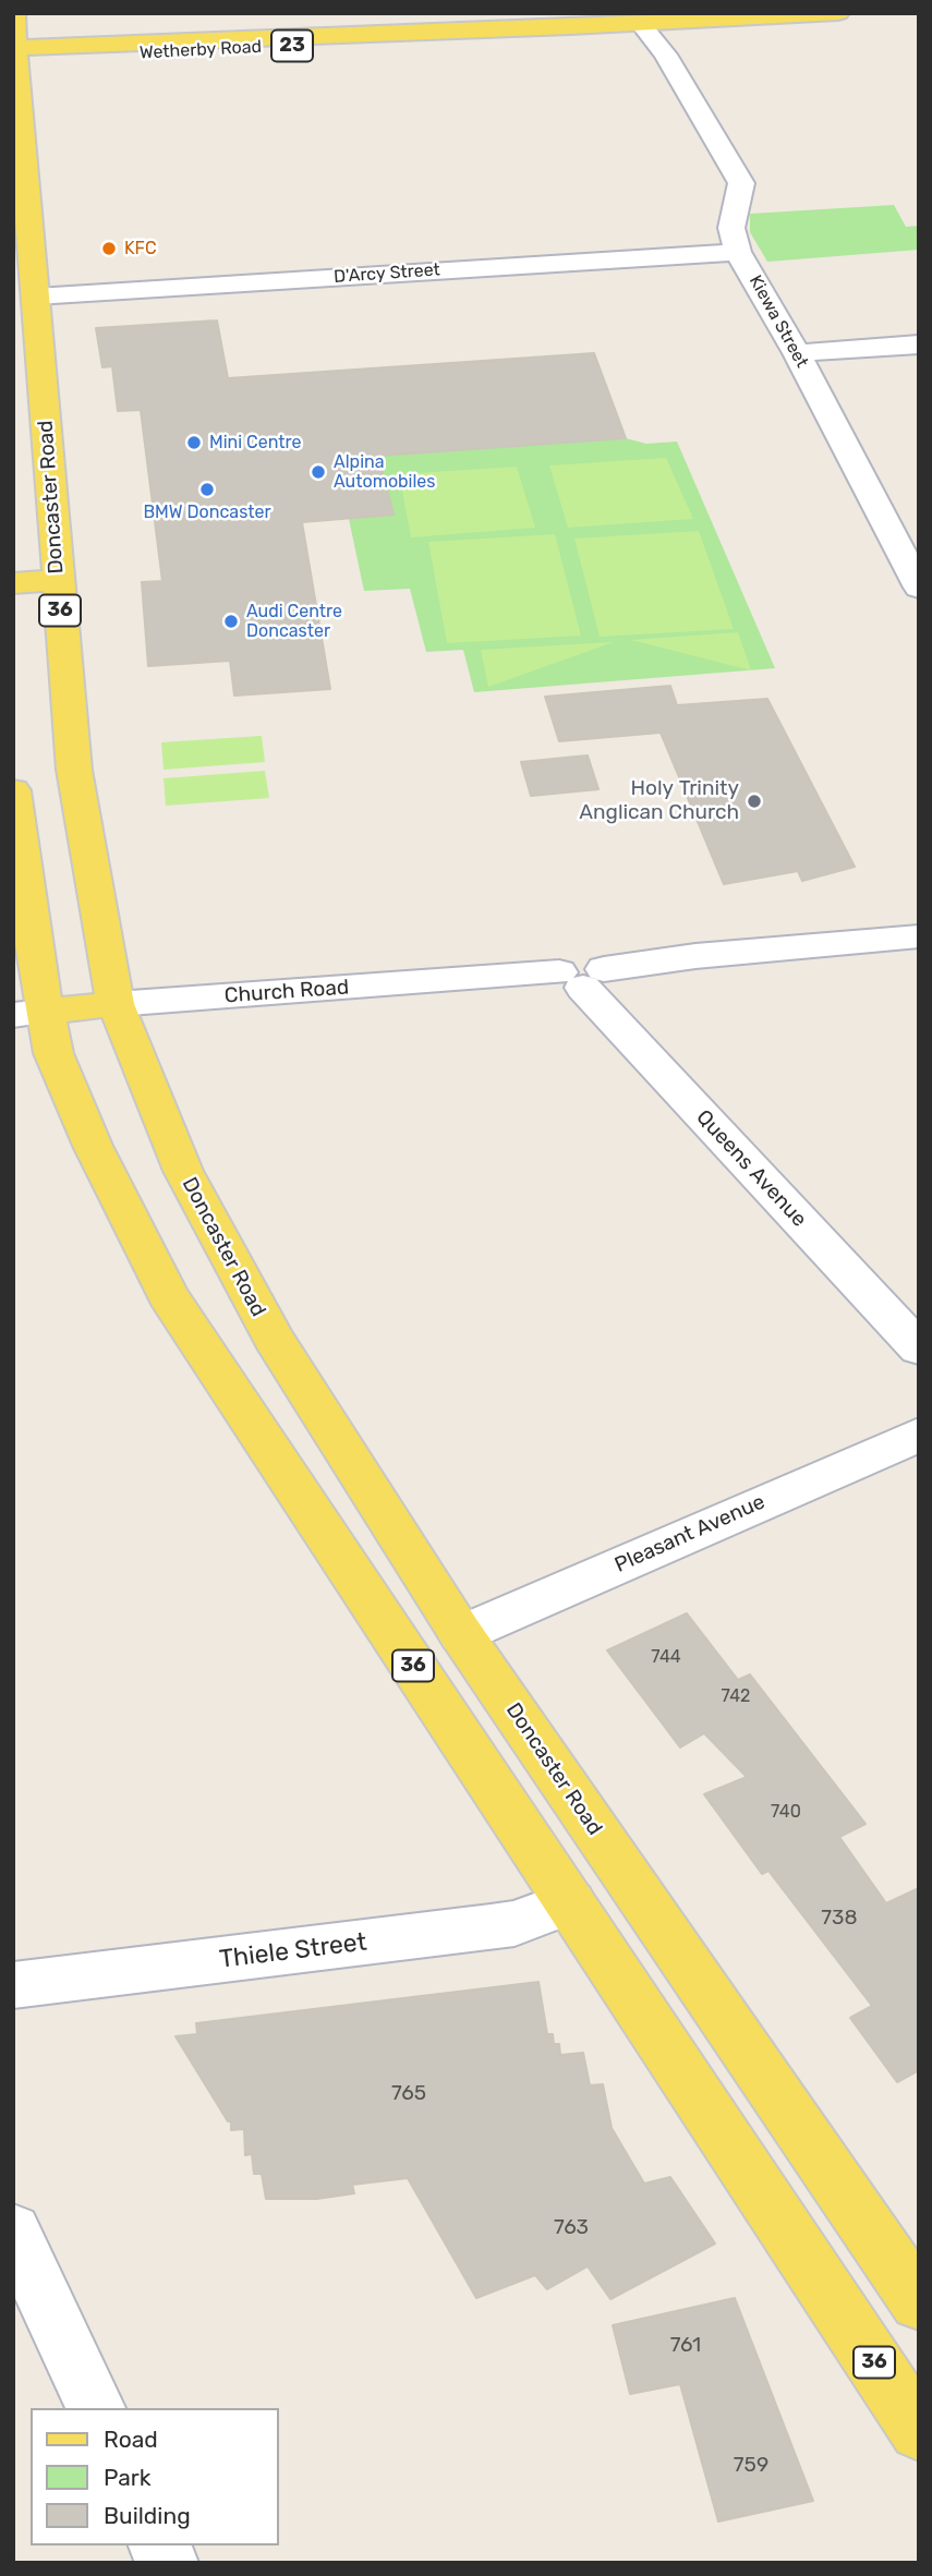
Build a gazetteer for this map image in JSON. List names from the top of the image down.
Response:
{
  "streets": {
    "main road": [
      "23",
      "Wetherby Road",
      "Doncaster Road",
      "36",
      "Church Road"
    ],
    "street": [
      "D'Arcy Street",
      "Kiewa Street",
      "Queens Avenue",
      "Pleasant Avenue",
      "Thiele Street"
    ]
  },
  "crossings": [
    ["Wetherby Road", "Kiewa Street"],
    ["Wetherby Road", "Doncaster Road"],
    ["D'Arcy Street", "Kiewa Street"],
    ["D'Arcy Street", "Doncaster Road"],
    ["Doncaster Road", "Church Road"],
    ["Doncaster Road", "Pleasant Avenue"],
    ["36", "Church Road"],
    ["36", "Thiele Street"],
    ["Church Road", "Queens Avenue"]
  ],
  "places": [
    "KFC",
    "Mini Centre",
    "Alpina Automobiles",
    "BMW Doncaster",
    "Audi Centre Doncaster",
    "Holy Trinity Anglican Church"
  ],
  "house_numbers": [
    "744",
    "742",
    "740",
    "738",
    "765",
    "763",
    "761",
    "759"
  ],
  "legend": ["Road", "Park", "Building"]
}
